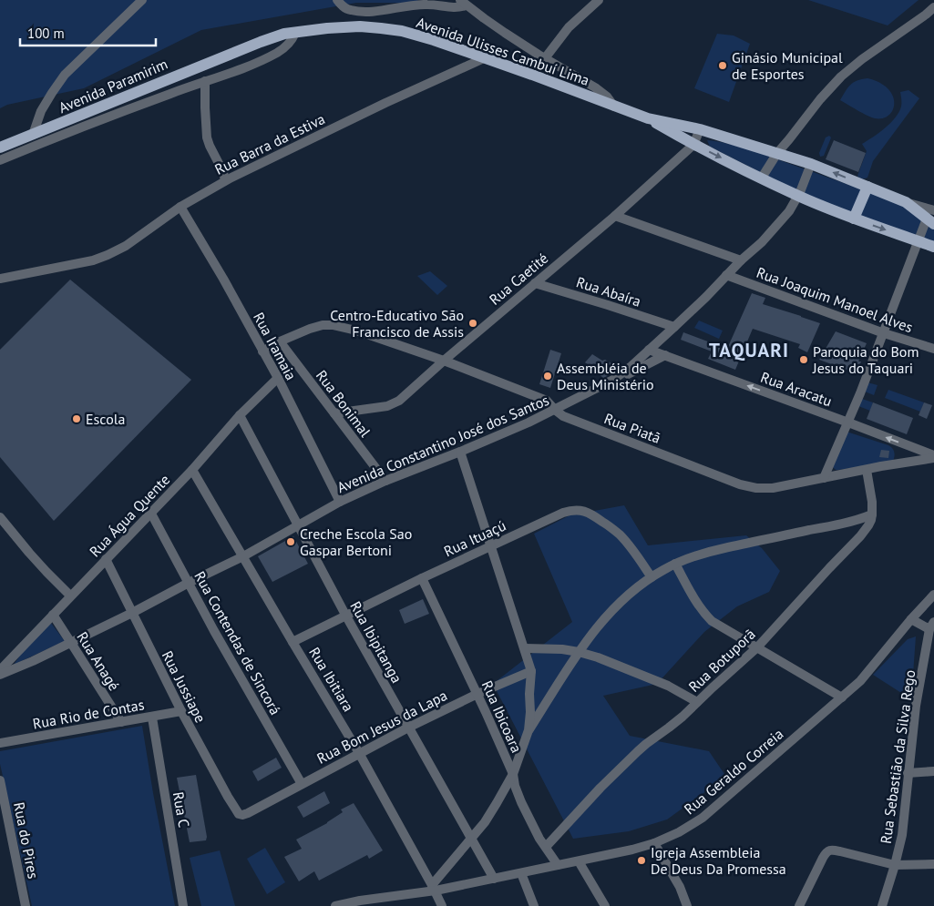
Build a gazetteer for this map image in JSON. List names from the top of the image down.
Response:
{
  "streets": {
    "main road": ["Avenida Ulisses Cambuí Lima", "Avenida Paramirim"],
    "street": [
      "Rua Barra da Estiva",
      "Rua Caetité",
      "Rua Abaíra",
      "Rua Joaquim Manoel Alves",
      "Rua Iramaia",
      "Rua Aracatu",
      "Rua Bonimal",
      "Rua Piatã",
      "Avenida Constantino José dos Santos",
      "Rua Água Quente",
      "Rua Ituaçú",
      "Rua Ibipitanga",
      "Rua Contendas de Sincorá",
      "Rua Botuporã",
      "Rua Anagé",
      "Rua Ibitiara",
      "Rua Jussiape",
      "Rua Rio de Contas",
      "Rua Ibicoara",
      "Rua Bom Jesus da Lapa",
      "Rua Sebastião da Silva Rego",
      "Rua Geraldo Correia",
      "Rua C",
      "Rua do Pires"
    ]
  },
  "crossings": [
    ["Avenida Ulisses Cambuí Lima", "Avenida Paramirim"],
    ["Avenida Ulisses Cambuí Lima", "Rua Barra da Estiva"],
    ["Avenida Ulisses Cambuí Lima", "Rua Caetité"],
    ["Avenida Ulisses Cambuí Lima", "Avenida Constantino José dos Santos"],
    ["Rua Barra da Estiva", "Rua Iramaia"],
    ["Rua Caetité", "Rua Abaíra"],
    ["Rua Caetité", "Rua Joaquim Manoel Alves"],
    ["Rua Caetité", "Rua Bonimal"],
    ["Rua Caetité", "Rua Piatã"],
    ["Rua Abaíra", "Avenida Constantino José dos Santos"],
    ["Rua Joaquim Manoel Alves", "Avenida Constantino José dos Santos"],
    ["Rua Iramaia", "Avenida Constantino José dos Santos"],
    ["Rua Iramaia", "Rua Água Quente"],
    ["Rua Aracatu", "Rua Piatã"],
    ["Rua Aracatu", "Avenida Constantino José dos Santos"],
    ["Rua Bonimal", "Rua Piatã"],
    ["Rua Bonimal", "Avenida Constantino José dos Santos"],
    ["Rua Piatã", "Avenida Constantino José dos Santos"],
    ["Avenida Constantino José dos Santos", "Rua Ibipitanga"],
    ["Avenida Constantino José dos Santos", "Rua Contendas de Sincorá"],
    ["Avenida Constantino José dos Santos", "Rua Anagé"],
    ["Avenida Constantino José dos Santos", "Rua Ibitiara"],
    ["Avenida Constantino José dos Santos", "Rua Jussiape"],
    ["Rua Água Quente", "Rua Ibipitanga"],
    ["Rua Água Quente", "Rua Contendas de Sincorá"],
    ["Rua Água Quente", "Rua Anagé"],
    ["Rua Água Quente", "Rua Ibitiara"],
    ["Rua Água Quente", "Rua Jussiape"],
    ["Rua Ituaçú", "Rua Ibipitanga"],
    ["Rua Ituaçú", "Rua Ibitiara"],
    ["Rua Ituaçú", "Rua Ibicoara"],
    ["Rua Ibipitanga", "Rua Bom Jesus da Lapa"],
    ["Rua Ibipitanga", "Rua Geraldo Correia"],
    ["Rua Contendas de Sincorá", "Rua Bom Jesus da Lapa"],
    ["Rua Botuporã", "Rua Ibicoara"],
    ["Rua Anagé", "Rua Rio de Contas"],
    ["Rua Ibitiara", "Rua Bom Jesus da Lapa"],
    ["Rua Ibitiara", "Rua Geraldo Correia"],
    ["Rua Jussiape", "Rua Rio de Contas"],
    ["Rua Jussiape", "Rua Bom Jesus da Lapa"],
    ["Rua Rio de Contas", "Rua C"],
    ["Rua Ibicoara", "Rua Bom Jesus da Lapa"],
    ["Rua Ibicoara", "Rua Geraldo Correia"],
    ["Rua Sebastião da Silva Rego", "Rua Geraldo Correia"]
  ],
  "one_way": ["Rua Aracatu"],
  "districts": ["TAQUARI"],
  "places": [
    "Ginásio Municipal de Esportes",
    "Centro-Educativo São Francisco de Assis",
    "Paroquia do Bom Jesus do Taquari",
    "Assembléia de Deus Ministério",
    "Escola",
    "Creche Escola Sao Gaspar Bertoni",
    "Igreja Assembleia De Deus Da Promessa"
  ],
  "scale_bar": "100 m"
}
